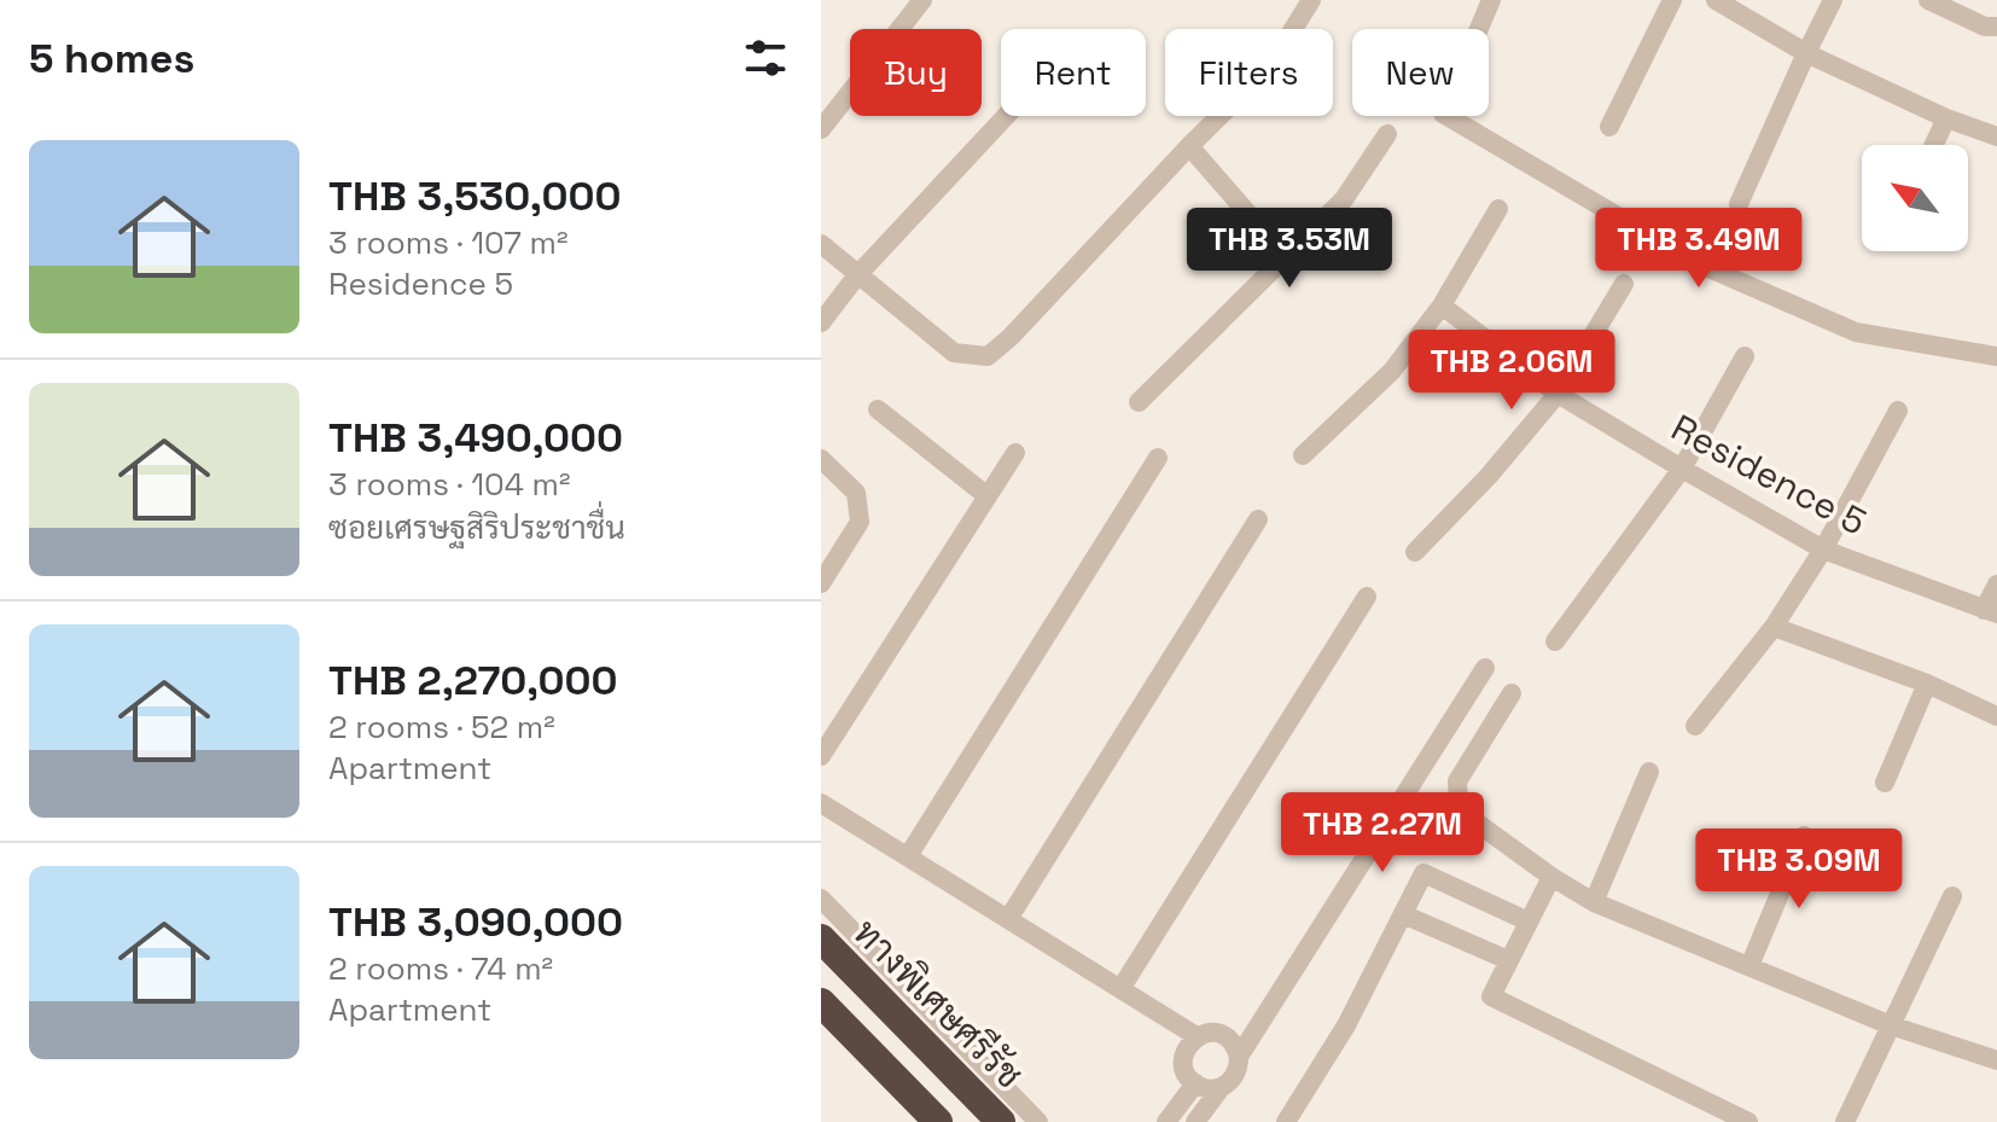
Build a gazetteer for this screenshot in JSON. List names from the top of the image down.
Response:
{
  "streets": {
    "highway": ["ทางพิเศษศรีรัช"],
    "street": ["Residence 5"]
  },
  "north": "top left",
  "page": {
    "heading": "5 homes",
    "chip": [
      "Buy",
      "Rent",
      "Filters",
      "New"
    ],
    "list": [
      {
        "name": "THB 3,530,000",
        "note": "3 rooms · 107 m² · Residence 5"
      },
      {
        "name": "THB 3,490,000",
        "note": "3 rooms · 104 m² · ซอยเศรษฐสิริประชาชื่น"
      },
      {
        "name": "THB 2,270,000",
        "note": "2 rooms · 52 m² · Apartment"
      },
      {
        "name": "THB 3,090,000",
        "note": "2 rooms · 74 m² · Apartment"
      }
    ],
    "price": [
      "THB 3.53M",
      "THB 3.49M",
      "THB 2.06M",
      "THB 2.27M",
      "THB 3.09M"
    ]
  }
}
